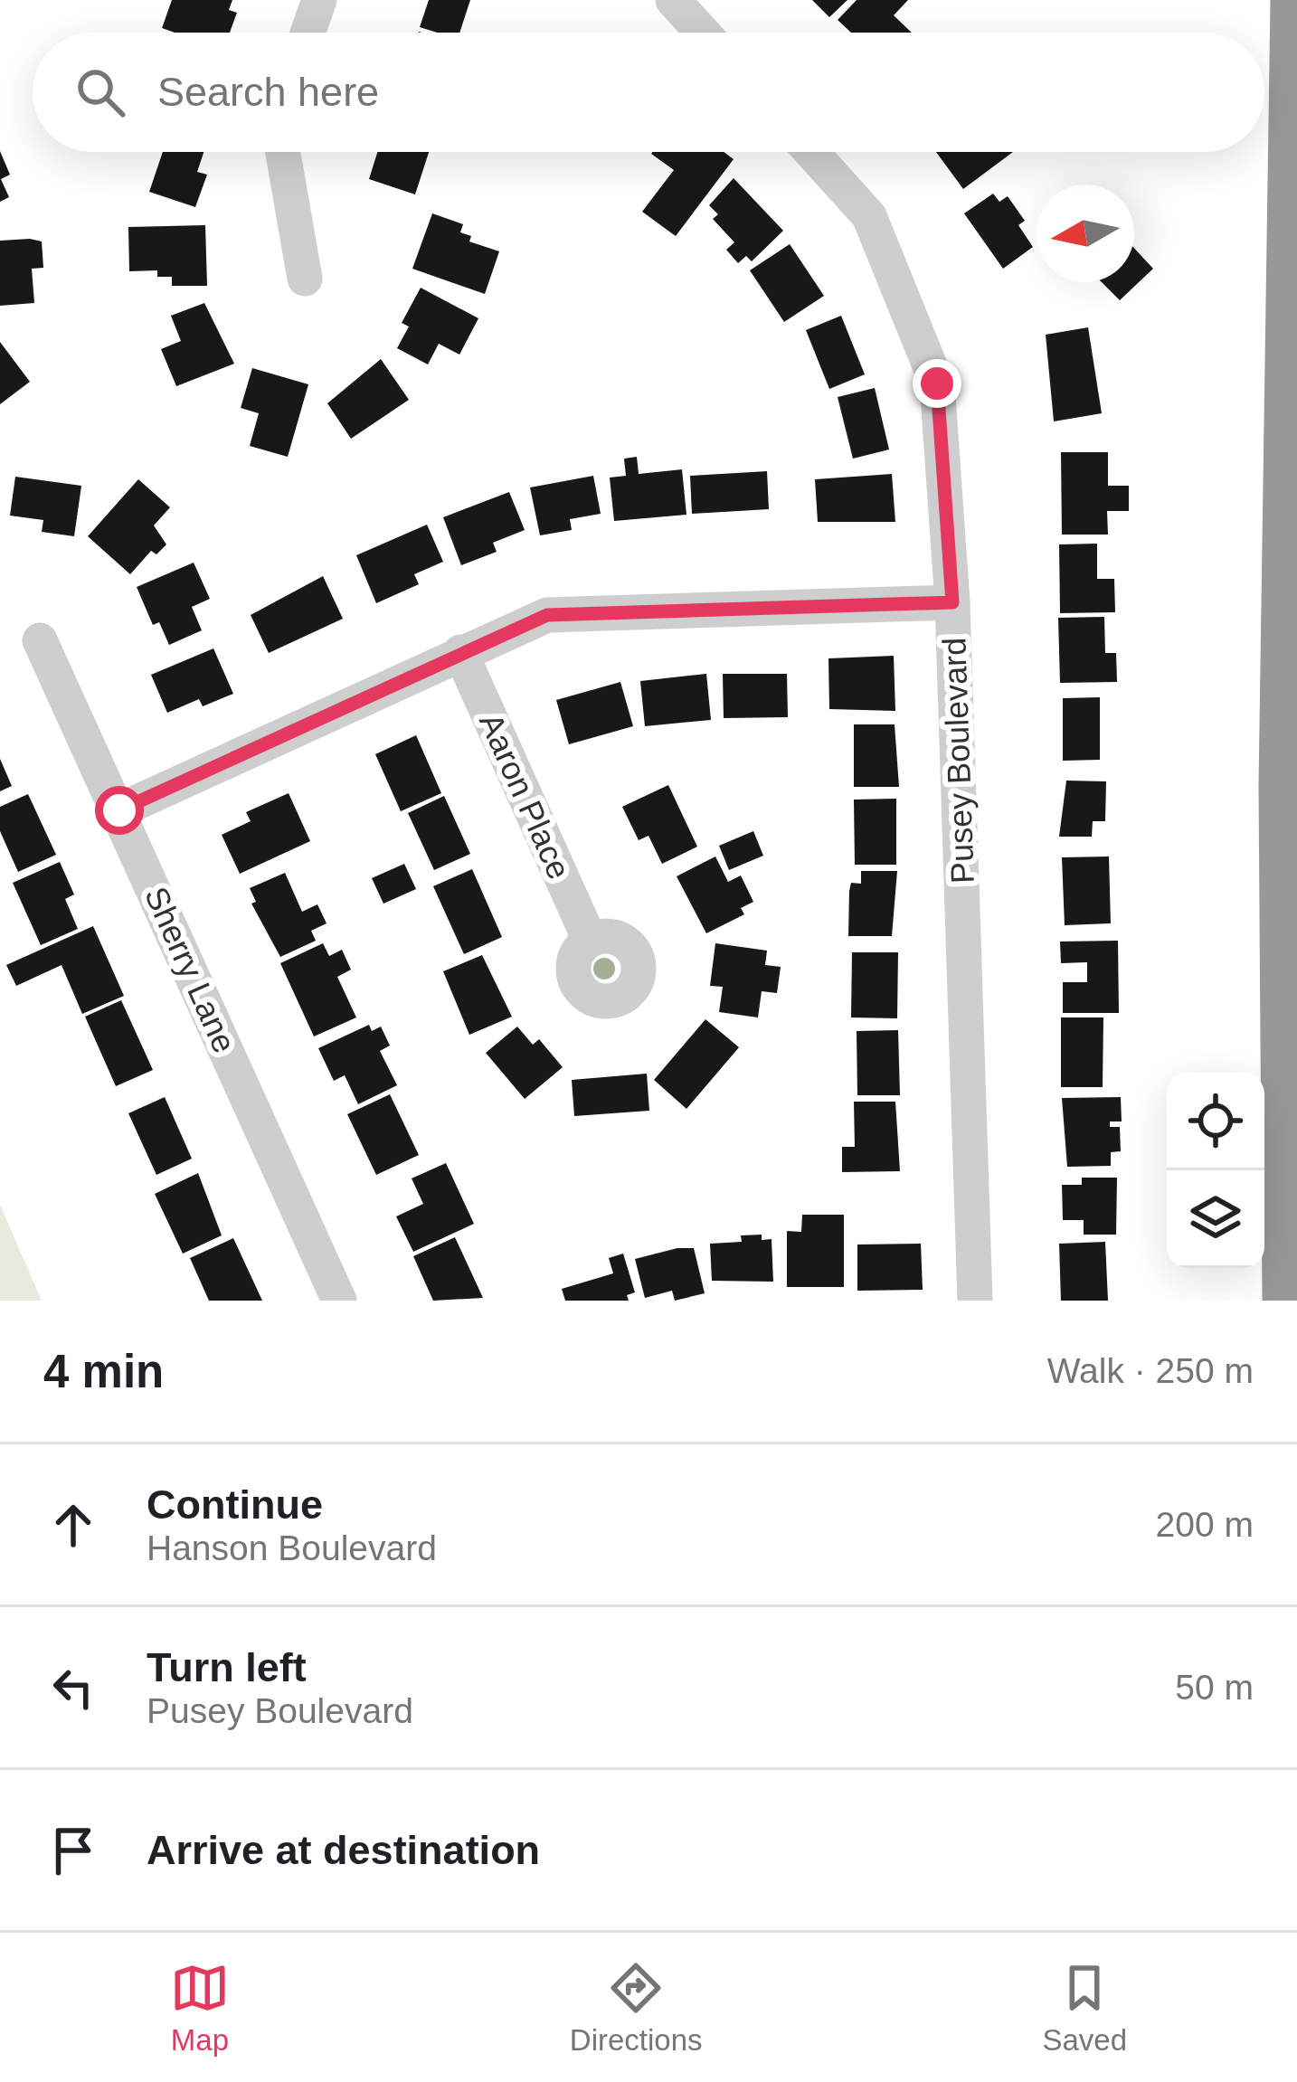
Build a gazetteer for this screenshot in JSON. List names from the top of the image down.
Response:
{
  "streets": {
    "street": ["Pusey Boulevard", "Aaron Place", "Sherry Lane"]
  },
  "north": "left",
  "page": {
    "search": "Search here",
    "heading": ["4 min", "Walk · 250 m"],
    "list": [
      ["Continue", "Hanson Boulevard", "200 m"],
      ["Turn left", "Pusey Boulevard", "50 m"],
      "Arrive at destination"
    ],
    "nav": ["Map", "Directions", "Saved"]
  }
}
